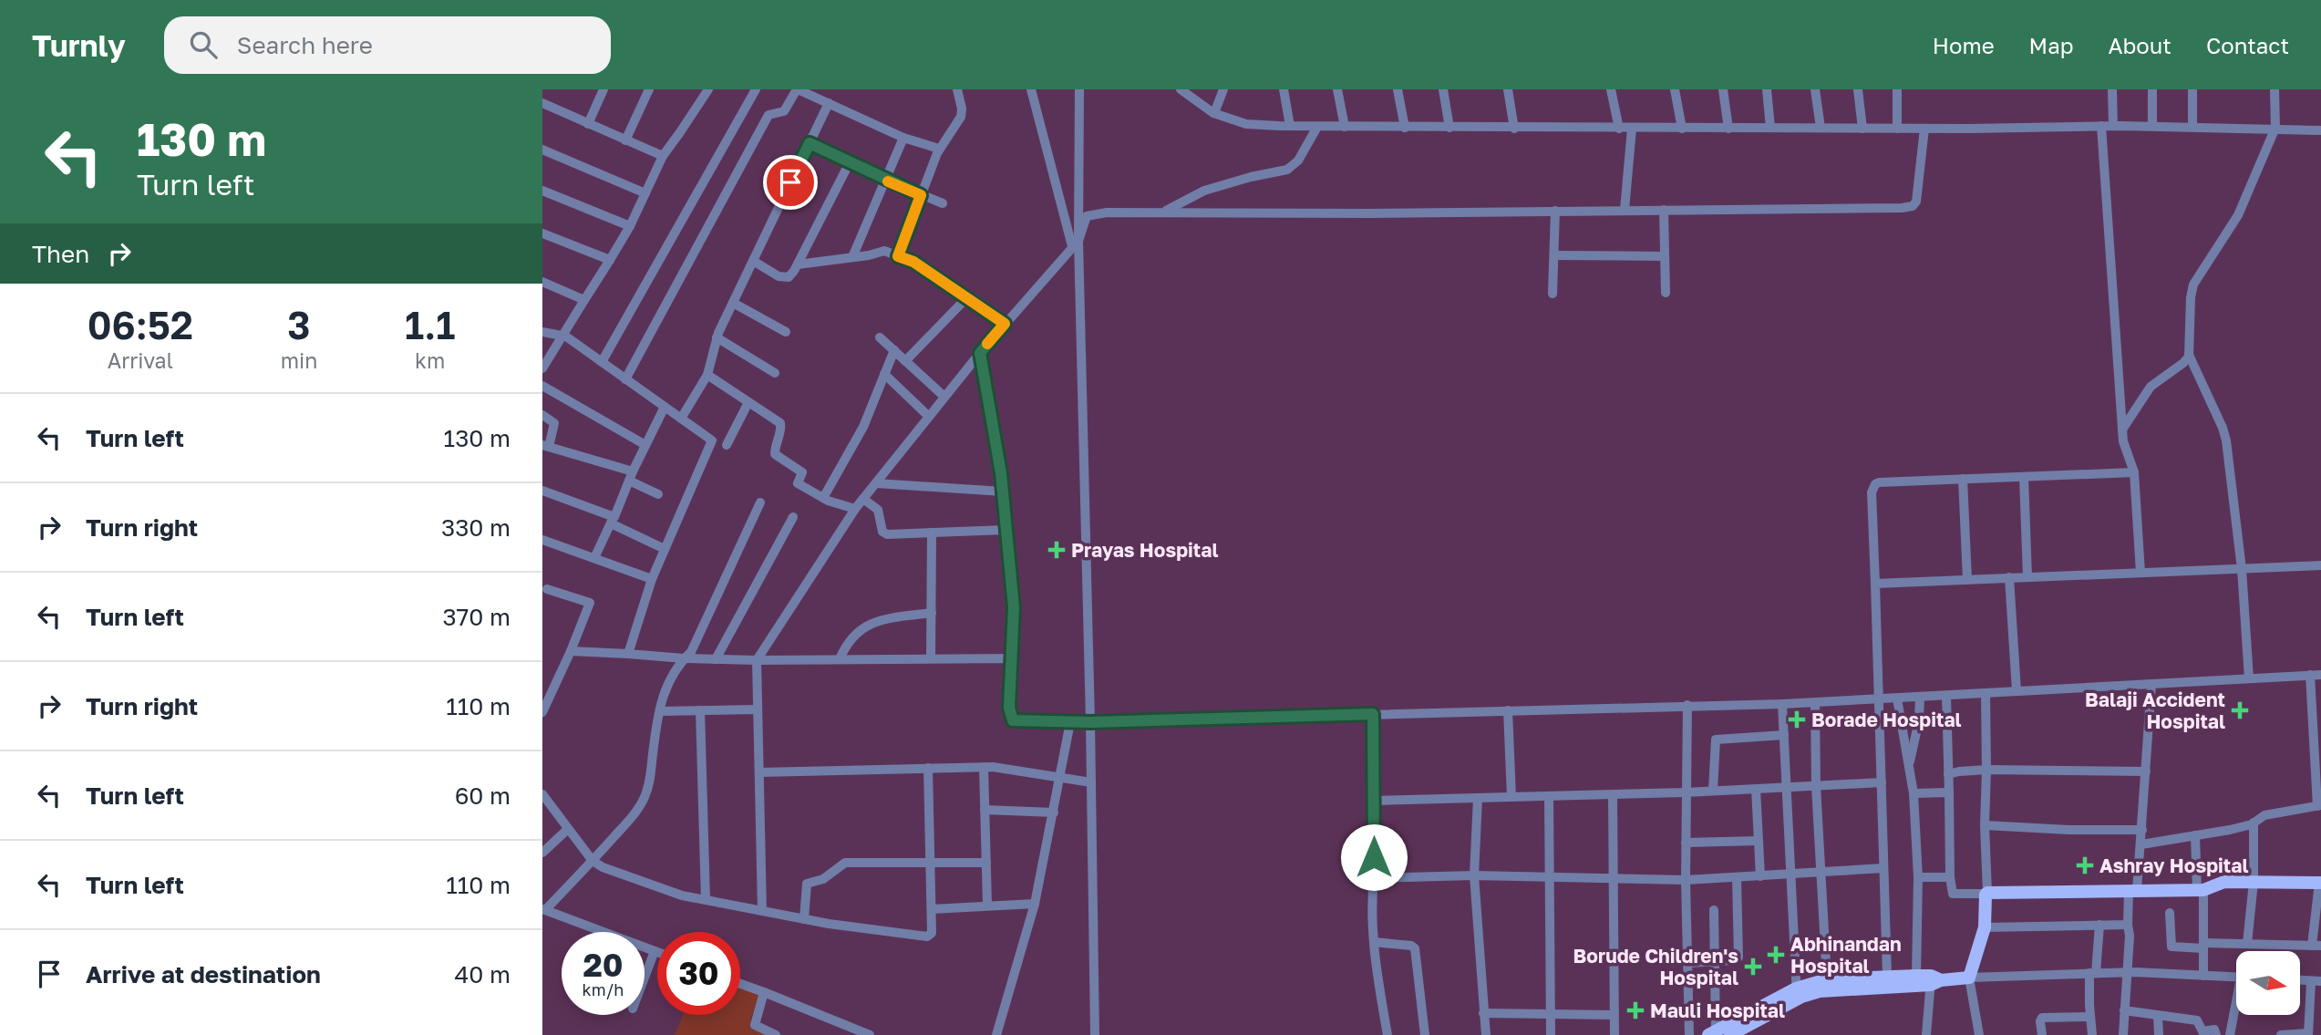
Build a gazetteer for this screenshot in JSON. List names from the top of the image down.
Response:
{
  "places": {
    "health": [
      "Prayas Hospital",
      "Balaji Accident Hospital",
      "Borade Hospital",
      "Ashray Hospital",
      "Abhinandan Hospital",
      "Borude Children's Hospital",
      "Mauli Hospital"
    ]
  },
  "north": "right",
  "page": {
    "header": "Turnly",
    "search": "Search here",
    "nav": [
      "Home",
      "Map",
      "About",
      "Contact"
    ],
    "turn": ["130 m", "Turn left"],
    "then": "Then",
    "eta": [
      "06:52",
      "Arrival",
      "3",
      "min",
      "1.1",
      "km"
    ],
    "list": [
      {
        "name": "Turn left",
        "value": "130 m"
      },
      {
        "name": "Turn right",
        "value": "330 m"
      },
      {
        "name": "Turn left",
        "value": "370 m"
      },
      {
        "name": "Turn right",
        "value": "110 m"
      },
      {
        "name": "Turn left",
        "value": "60 m"
      },
      {
        "name": "Turn left",
        "value": "110 m"
      },
      {
        "name": "Arrive at destination",
        "value": "40 m"
      }
    ],
    "speed": "20 km/h",
    "limit": "30"
  }
}
